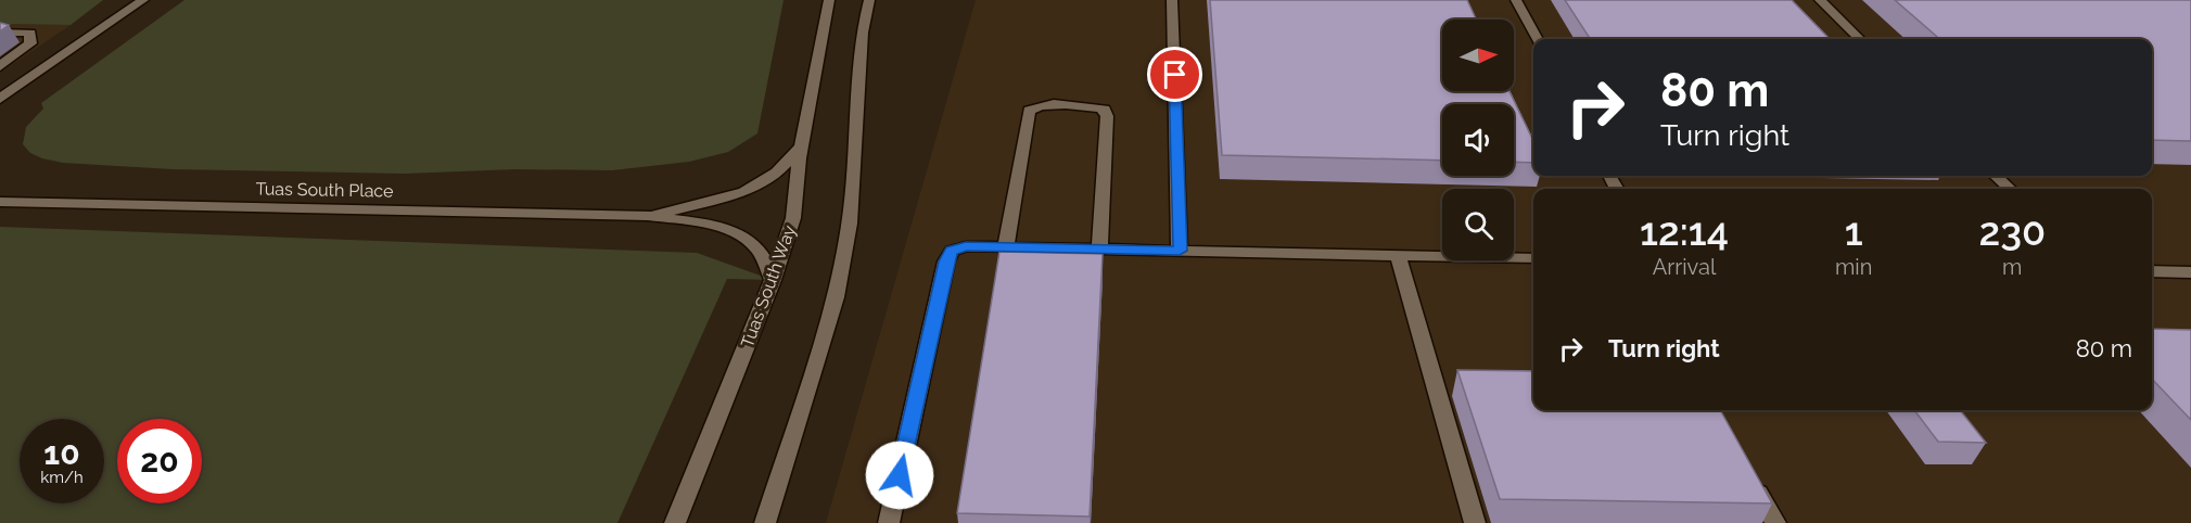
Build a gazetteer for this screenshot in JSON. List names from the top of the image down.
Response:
{
  "streets": {
    "street": ["Tuas South Place", "Tuas South Way"]
  },
  "crossings": [
    ["Tuas South Place", "Tuas South Way"]
  ],
  "north": "right",
  "page": {
    "turn": ["80 m", "Turn right"],
    "eta": [
      "12:14",
      "Arrival",
      "1",
      "min",
      "230",
      "m"
    ],
    "list": [
      {
        "name": "Turn right",
        "value": "80 m"
      }
    ],
    "speed": "10 km/h",
    "limit": "20"
  }
}
